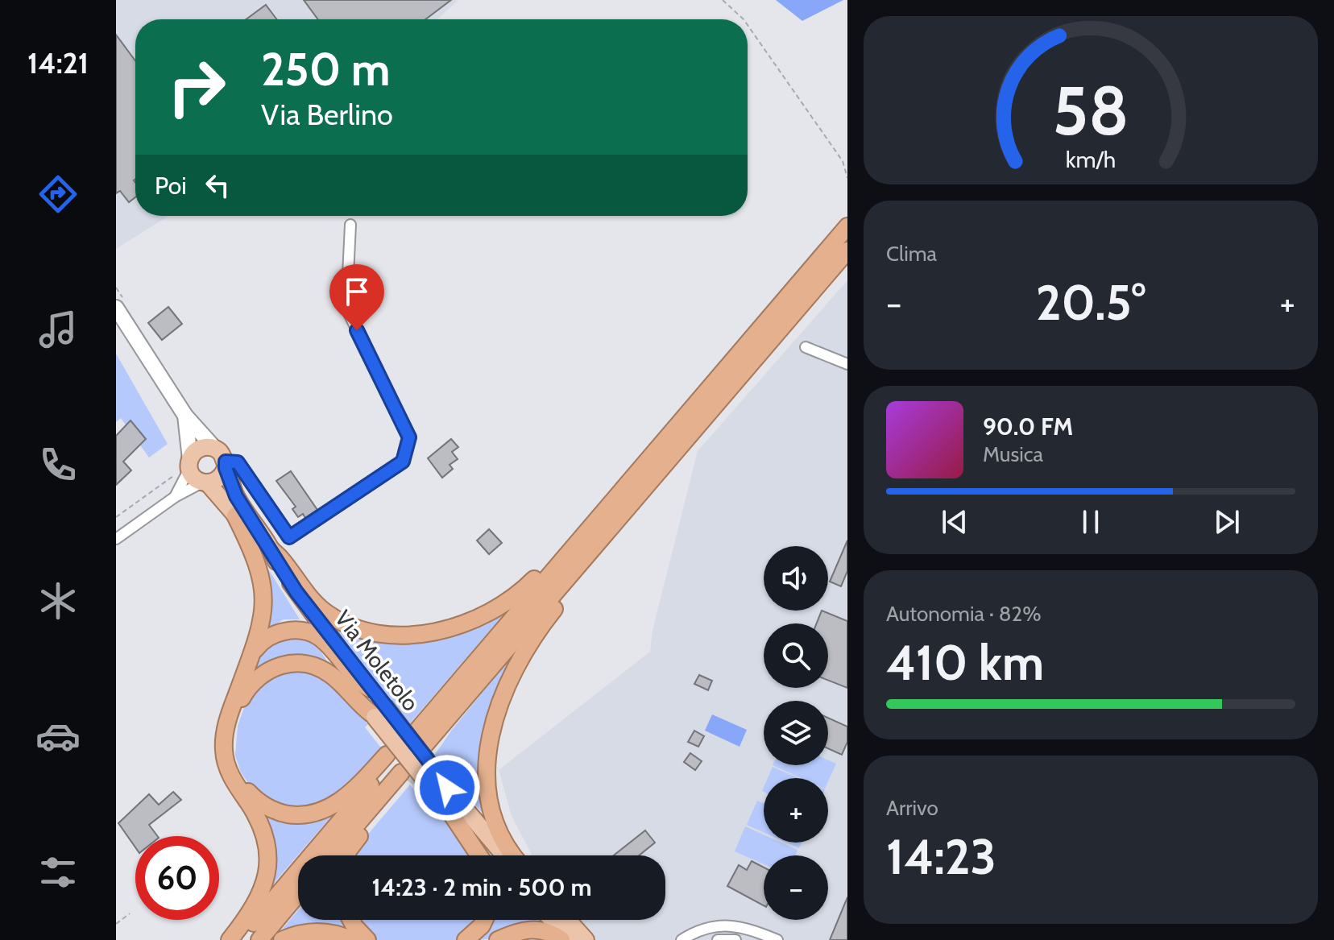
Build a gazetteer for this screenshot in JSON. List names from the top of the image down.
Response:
{
  "streets": {
    "main road": ["Via Moletolo"]
  },
  "page": {
    "tabs": "14:21",
    "turn": ["250 m", "Via Berlino"],
    "then": "Poi",
    "tile": [
      "Clima",
      ["Autonomia · 82%", "410 km"],
      ["Arrivo", "14:23"]
    ],
    "heat": ["−", "20.5°", "+"],
    "song": ["90.0 FM", "Musica"],
    "map_buttons": ["+", "−"],
    "limit": "60",
    "trip": "14:23 · 2 min · 500 m",
    "gauge": ["58", "km/h"]
  }
}
